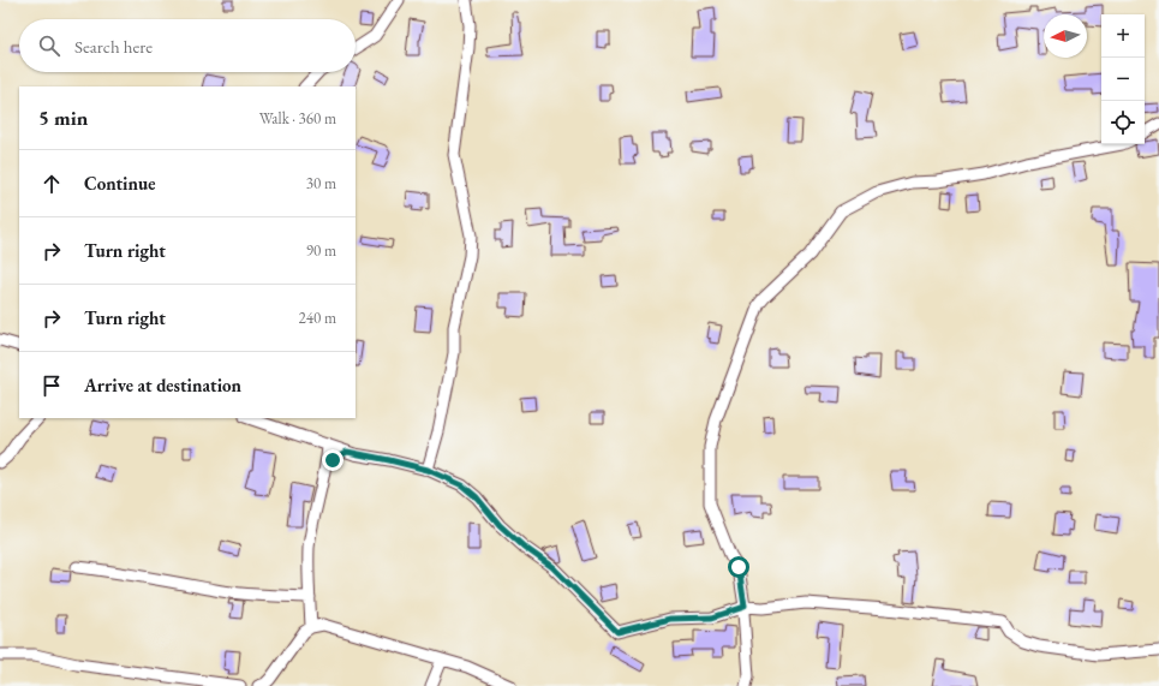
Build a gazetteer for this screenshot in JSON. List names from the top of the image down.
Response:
{
  "north": "left",
  "page": {
    "map_buttons": ["+", "−"],
    "search": "Search here",
    "heading": ["5 min", "Walk · 360 m"],
    "list": [
      ["Continue", "30 m"],
      ["Turn right", "90 m"],
      ["Turn right", "240 m"],
      "Arrive at destination"
    ]
  }
}
